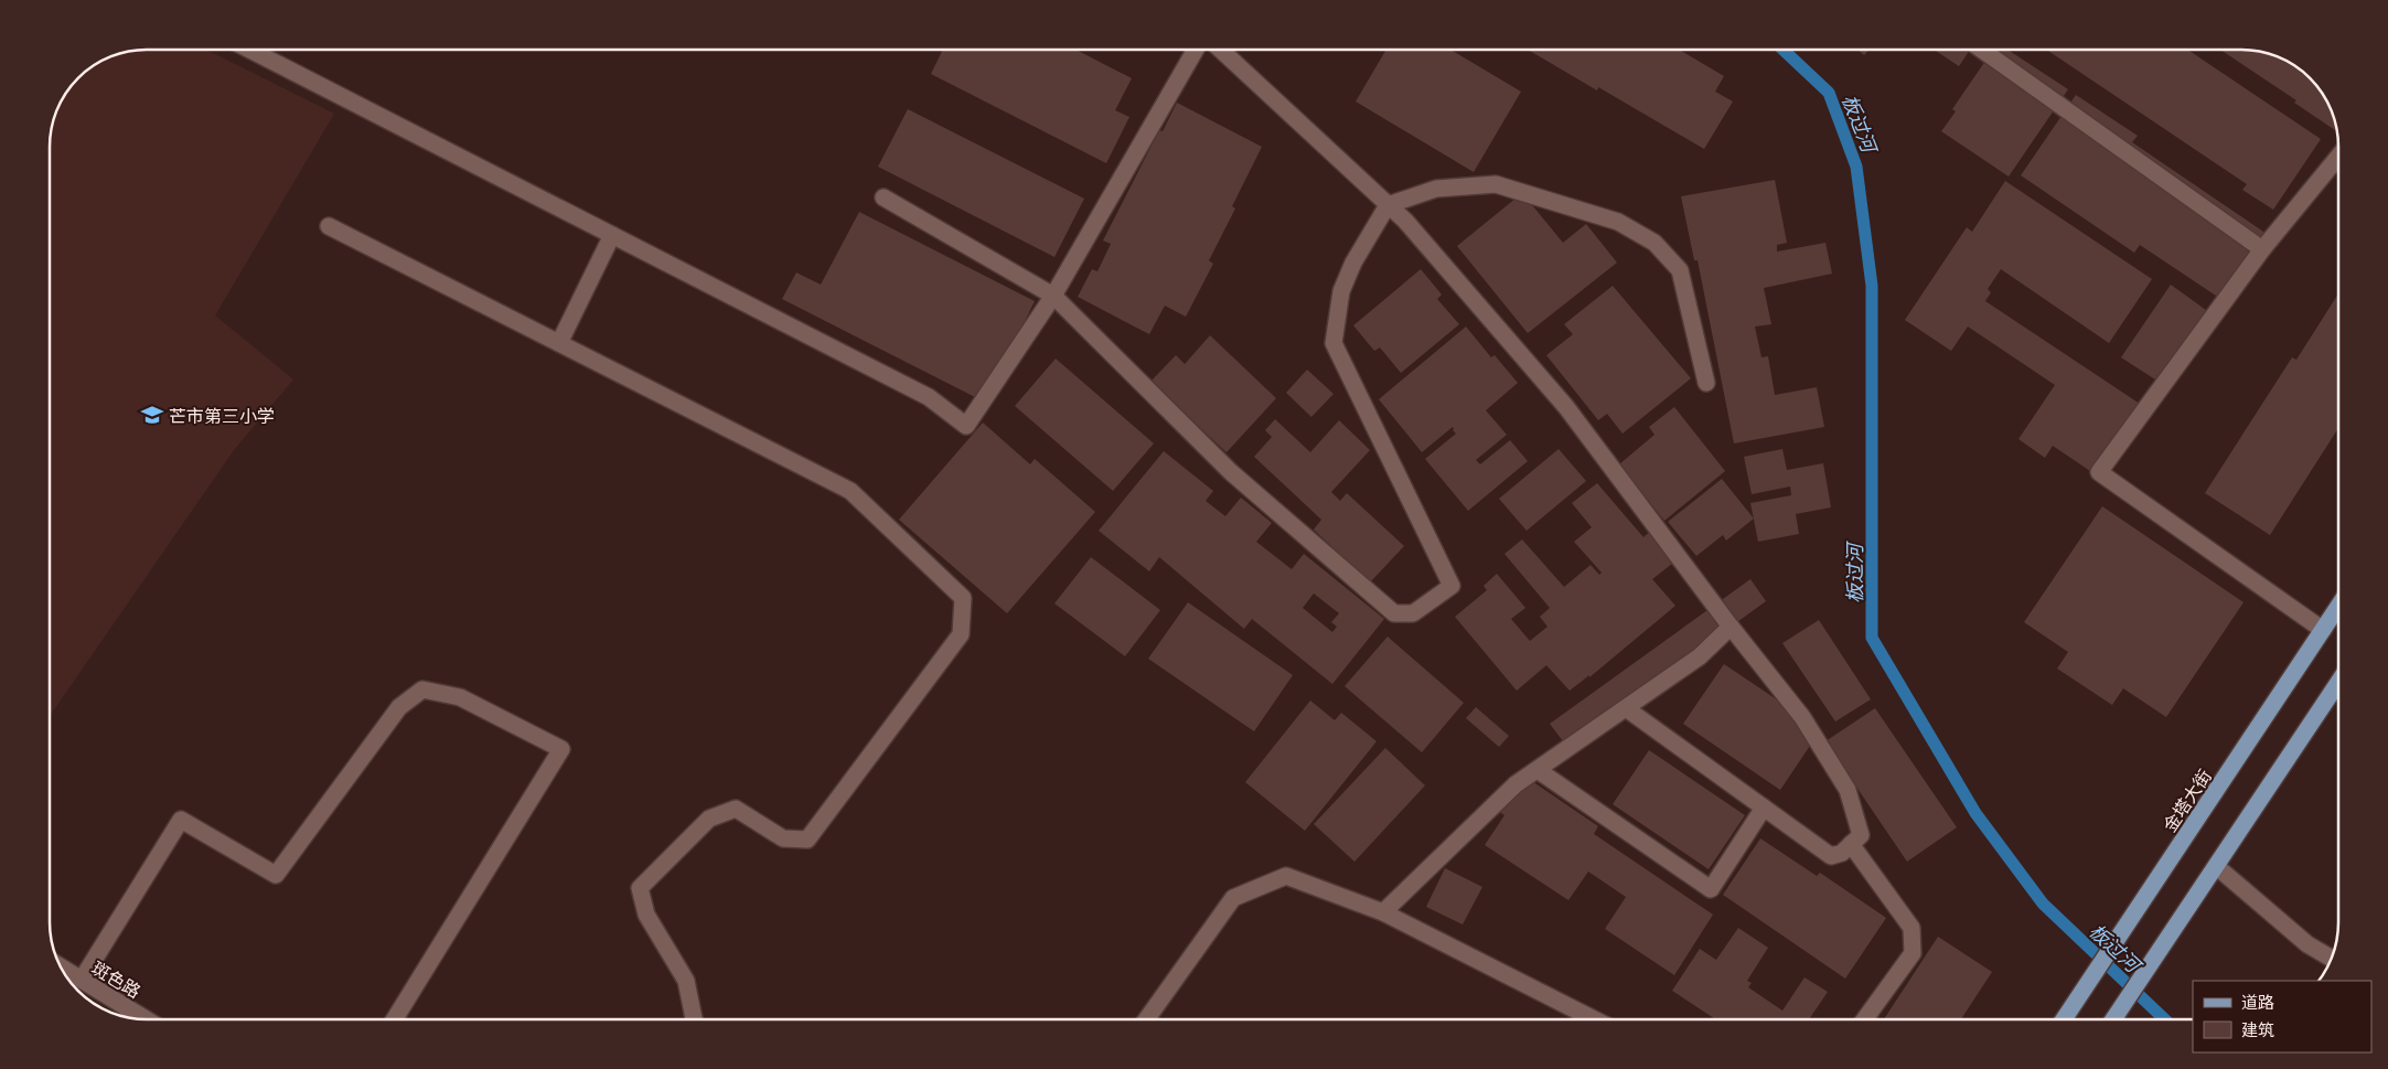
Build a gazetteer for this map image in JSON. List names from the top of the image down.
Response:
{
  "streets": {
    "main road": ["金塔大街"],
    "street": ["斑色路"]
  },
  "water": ["板过河"],
  "places": {
    "school or university": ["芒市第三小学"]
  },
  "legend": ["道路", "建筑"]
}
